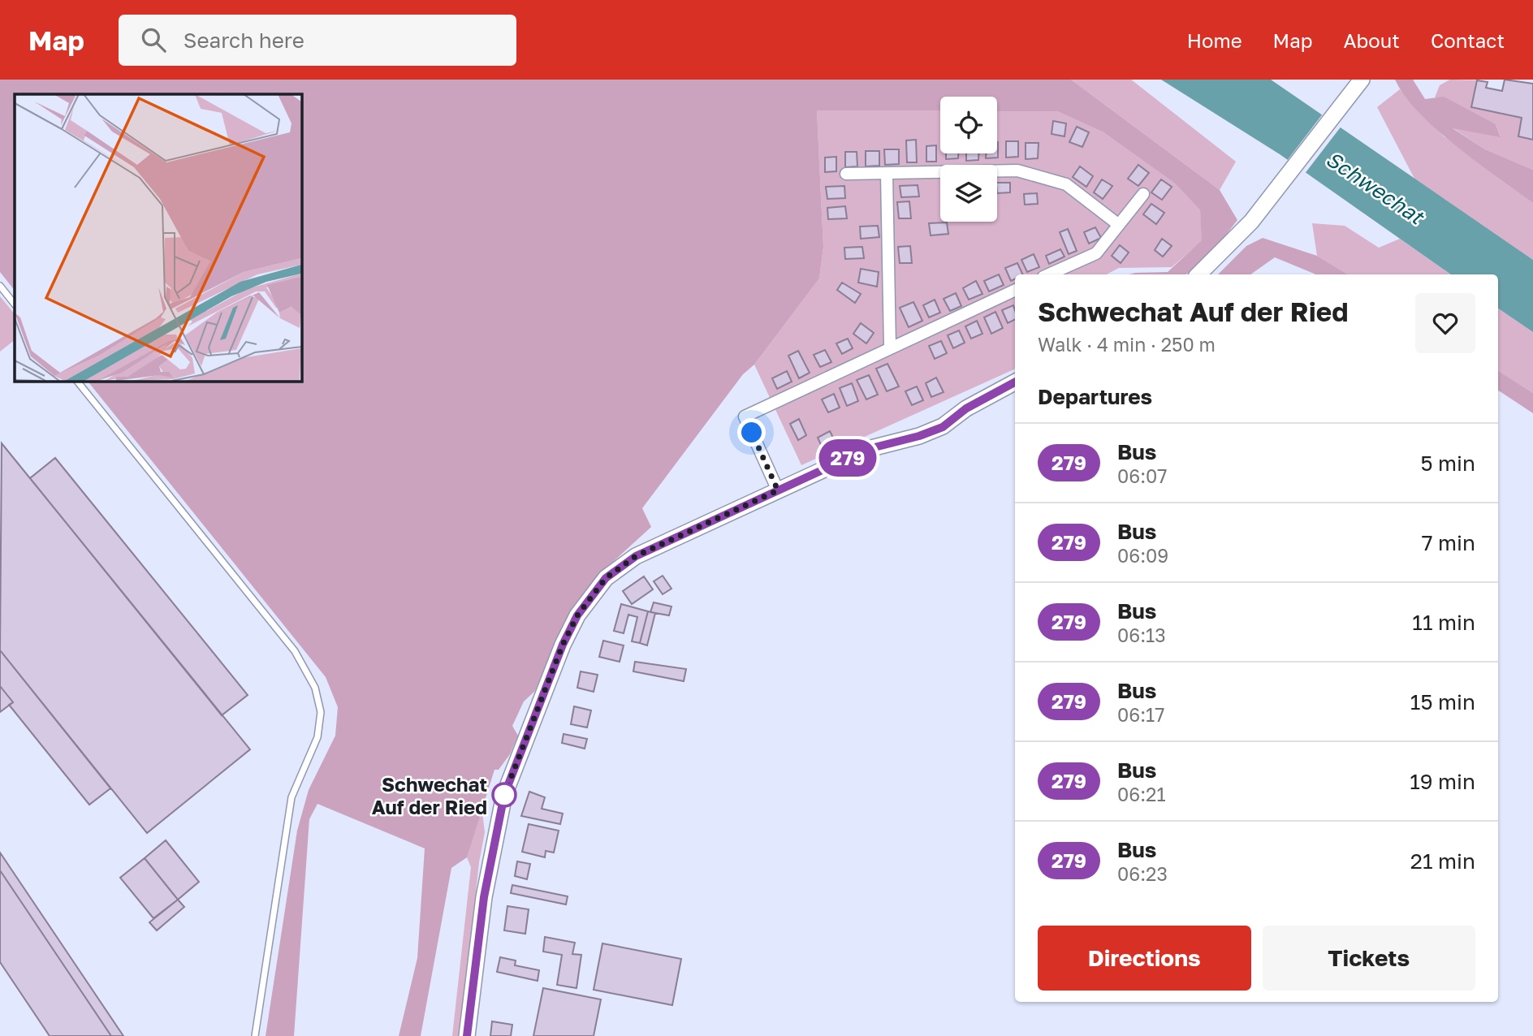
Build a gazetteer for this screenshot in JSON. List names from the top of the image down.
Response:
{
  "water": ["Schwechat"],
  "places": ["Schwechat Auf der Ried"],
  "lines": ["bus line 279"],
  "page": {
    "header": "Map",
    "search": "Search here",
    "nav": [
      "Home",
      "Map",
      "About",
      "Contact"
    ],
    "on_map": "279",
    "heading": [
      ["Schwechat Auf der Ried", "Walk · 4 min · 250 m"],
      "Departures"
    ],
    "list": [
      {
        "mark": "279",
        "name": "Bus",
        "note": "06:07",
        "value": "5 min"
      },
      {
        "mark": "279",
        "name": "Bus",
        "note": "06:09",
        "value": "7 min"
      },
      {
        "mark": "279",
        "name": "Bus",
        "note": "06:13",
        "value": "11 min"
      },
      {
        "mark": "279",
        "name": "Bus",
        "note": "06:17",
        "value": "15 min"
      },
      {
        "mark": "279",
        "name": "Bus",
        "note": "06:21",
        "value": "19 min"
      },
      {
        "mark": "279",
        "name": "Bus",
        "note": "06:23",
        "value": "21 min"
      }
    ],
    "buttons": ["Directions", "Tickets"]
  }
}
